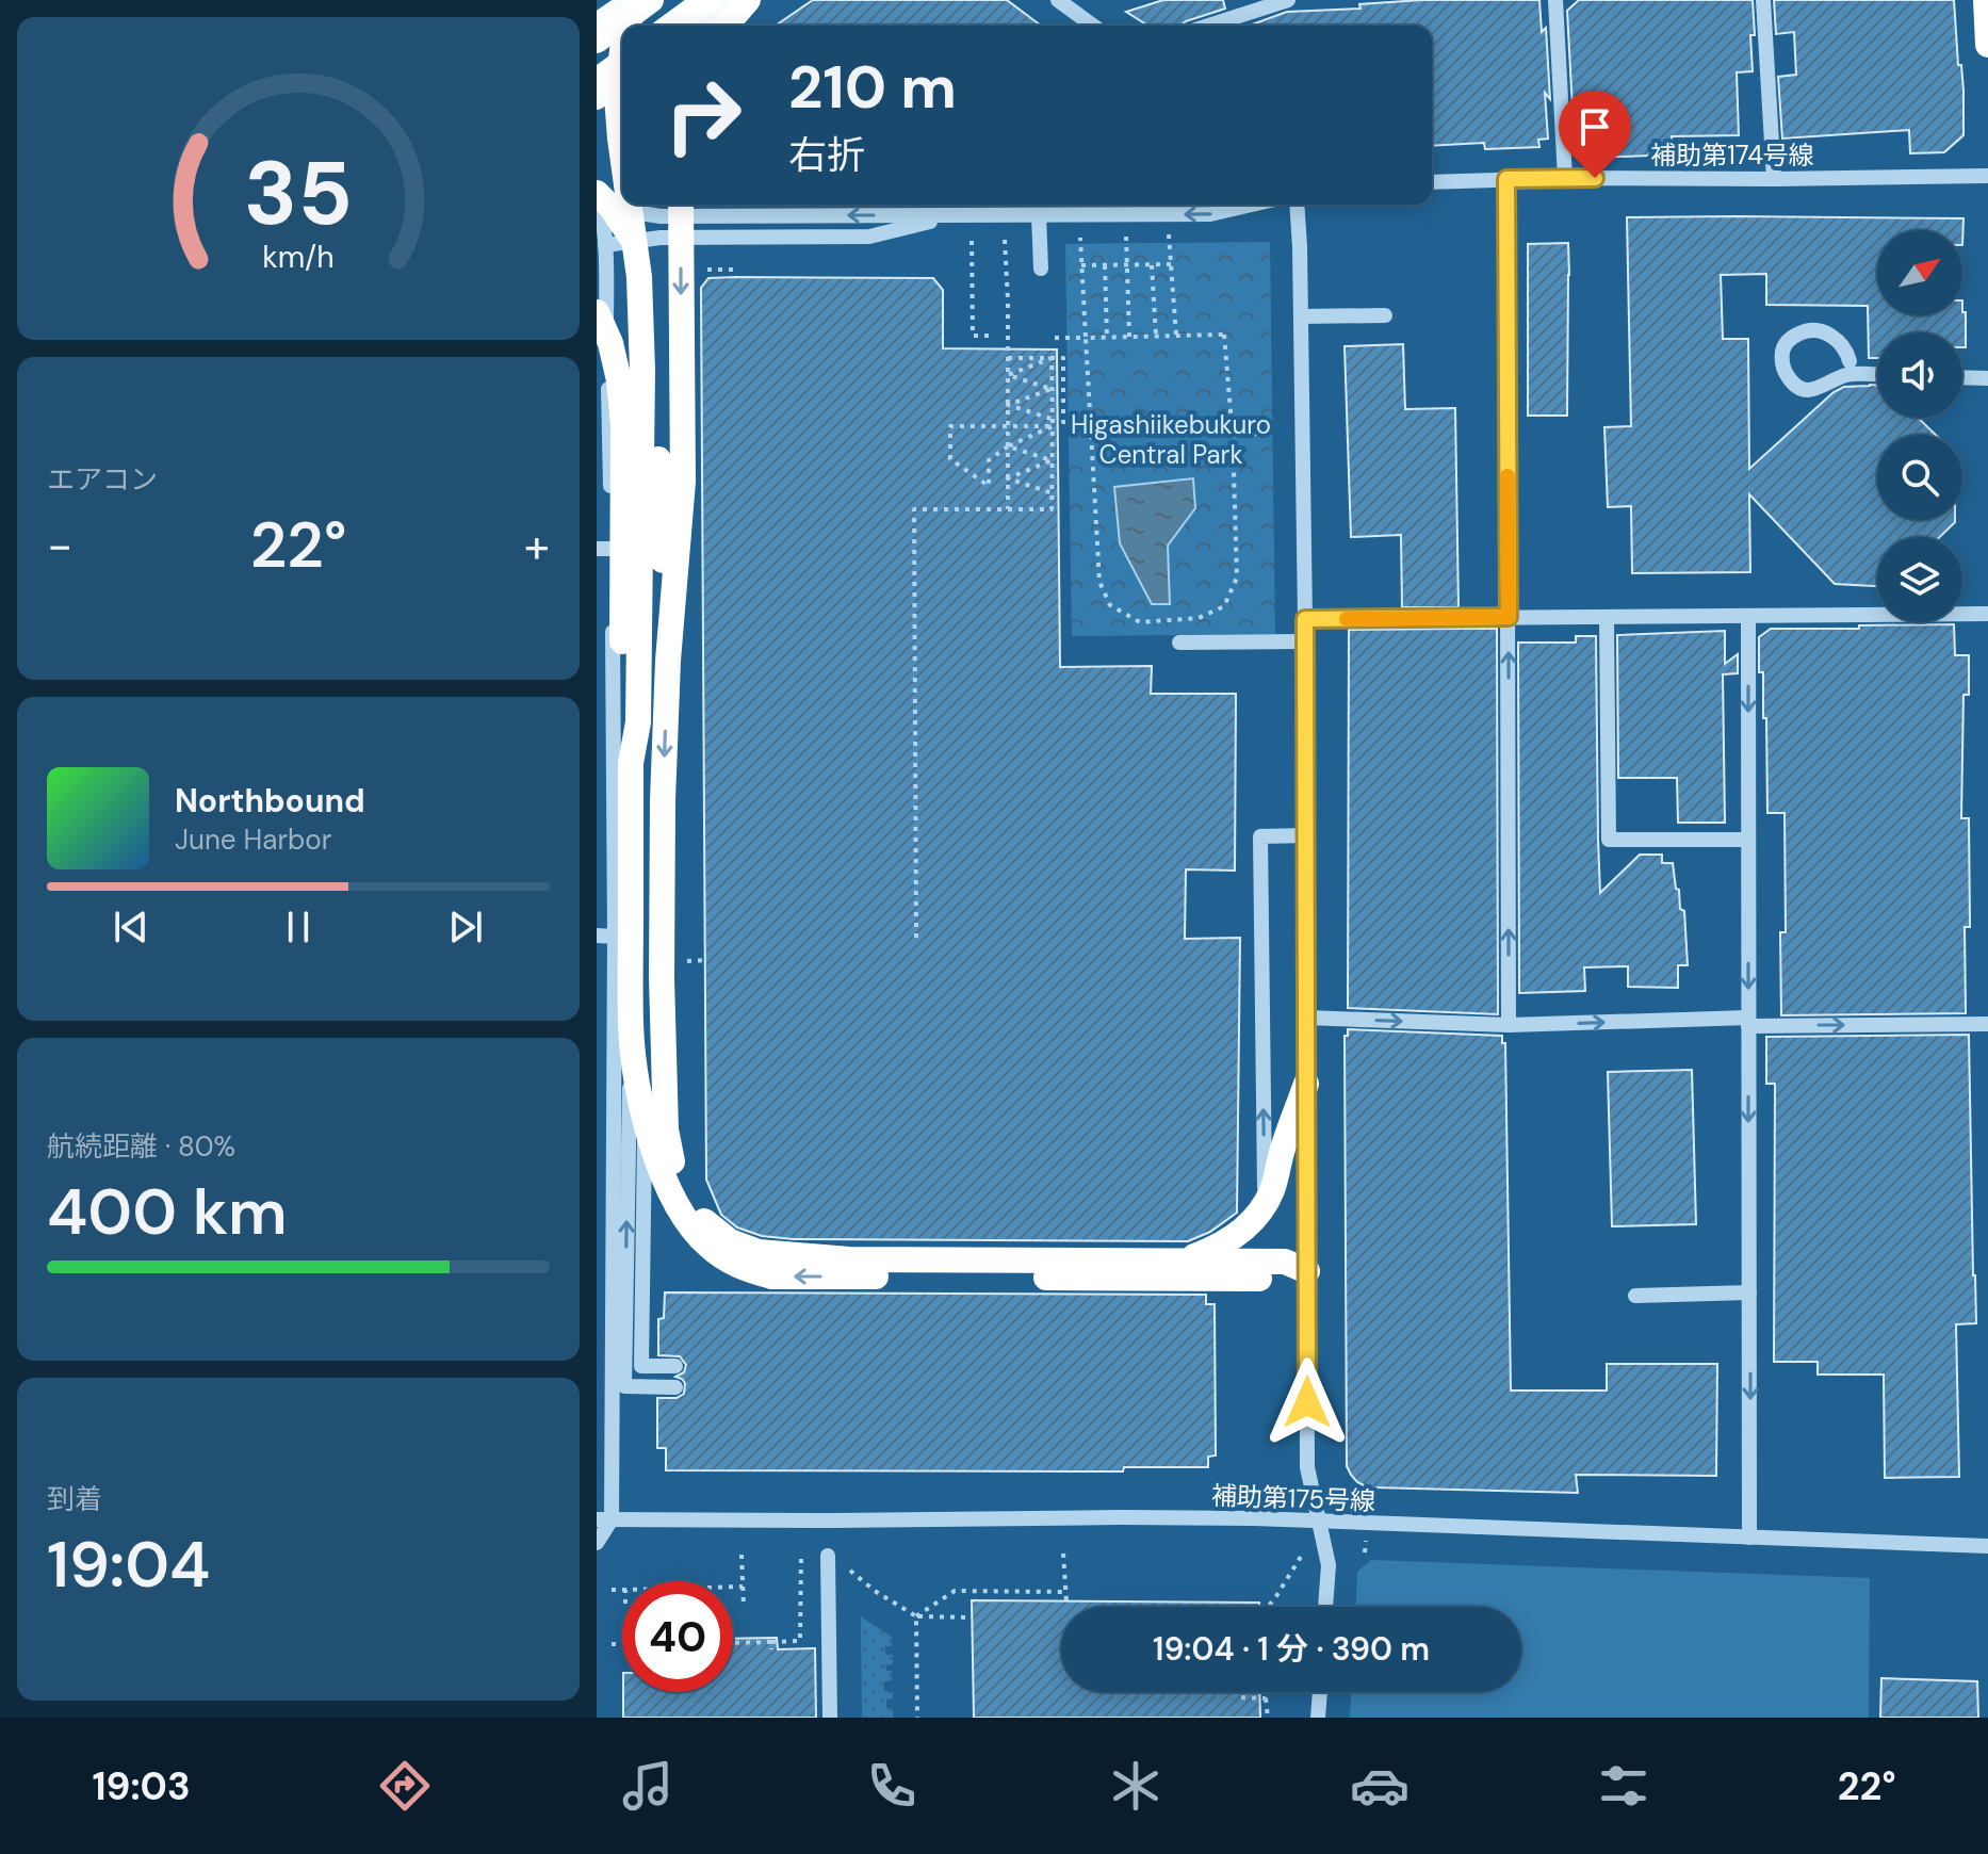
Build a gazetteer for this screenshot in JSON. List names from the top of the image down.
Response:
{
  "streets": {
    "street": ["補助第174号線", "補助第175号線"]
  },
  "parks": ["Higashiikebukuro Central Park"],
  "north": "top right",
  "page": {
    "turn": ["210 m", "右折"],
    "tile": [
      "エアコン",
      ["航続距離 · 80%", "400 km"],
      ["到着", "19:04"]
    ],
    "heat": ["−", "22°", "+"],
    "song": ["Northbound", "June Harbor"],
    "limit": "40",
    "trip": "19:04 · 1 分 · 390 m",
    "tabs": ["19:03", "22°"],
    "gauge": ["35", "km/h"]
  }
}
